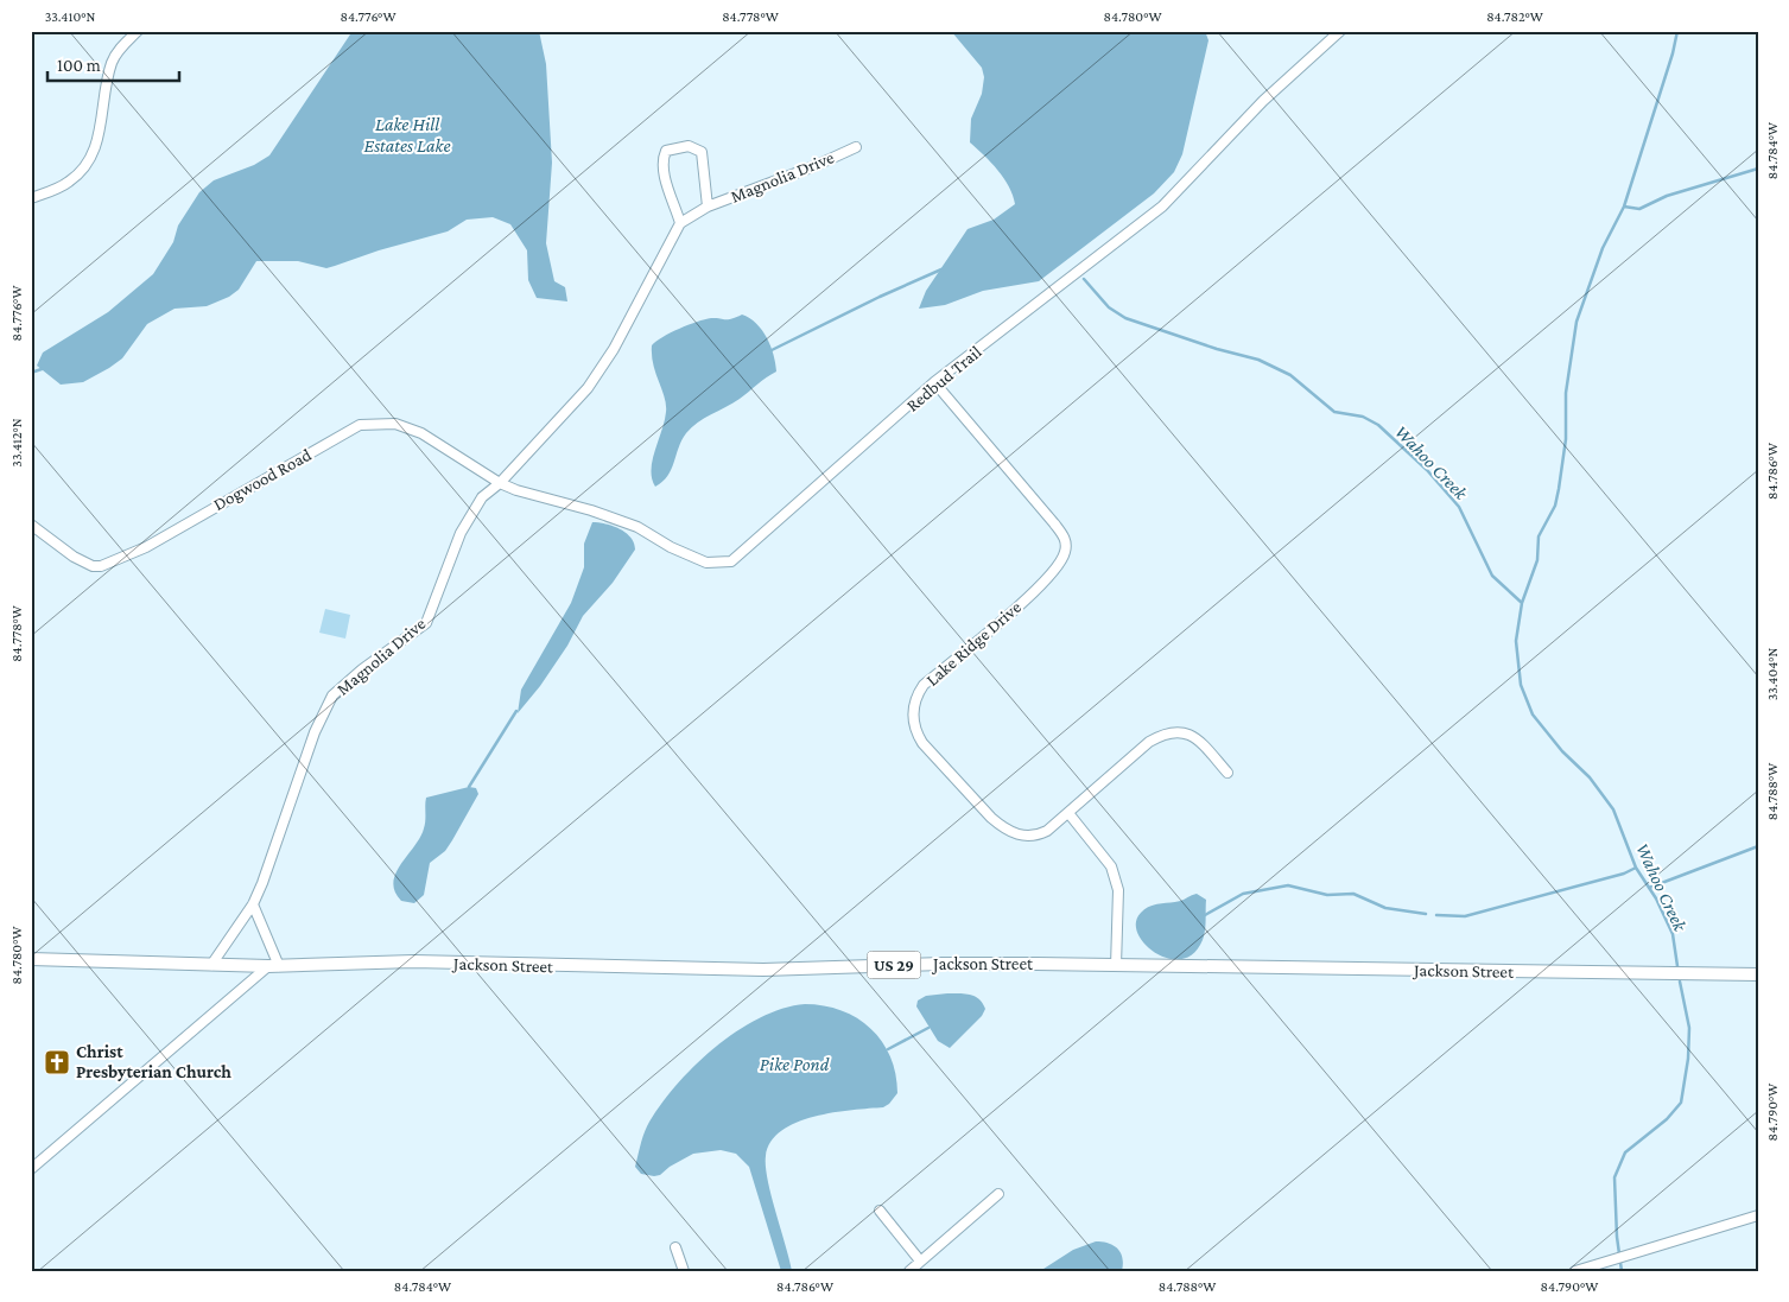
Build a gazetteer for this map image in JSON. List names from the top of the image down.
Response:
{
  "streets": {
    "main road": ["Jackson Street", "US 29"],
    "street": [
      "Magnolia Drive",
      "Redbud Trail",
      "Dogwood Road",
      "Lake Ridge Drive"
    ]
  },
  "crossings": [
    ["Magnolia Drive", "Redbud Trail"],
    ["Magnolia Drive", "Dogwood Road"],
    ["Magnolia Drive", "Jackson Street"],
    ["Redbud Trail", "Dogwood Road"],
    ["Redbud Trail", "Lake Ridge Drive"]
  ],
  "water": ["Lake Hill Estates Lake", "Wahoo Creek", "Pike Pond"],
  "places": {
    "church": ["Christ Presbyterian Church"]
  },
  "scale_bar": "100 m",
  "coordinates": [
    "33.410°N",
    "84.776°W",
    "84.778°W",
    "84.780°W",
    "84.782°W",
    "84.784°W",
    "33.412°N",
    "84.786°W",
    "33.404°N",
    "84.788°W",
    "84.790°W"
  ]
}
